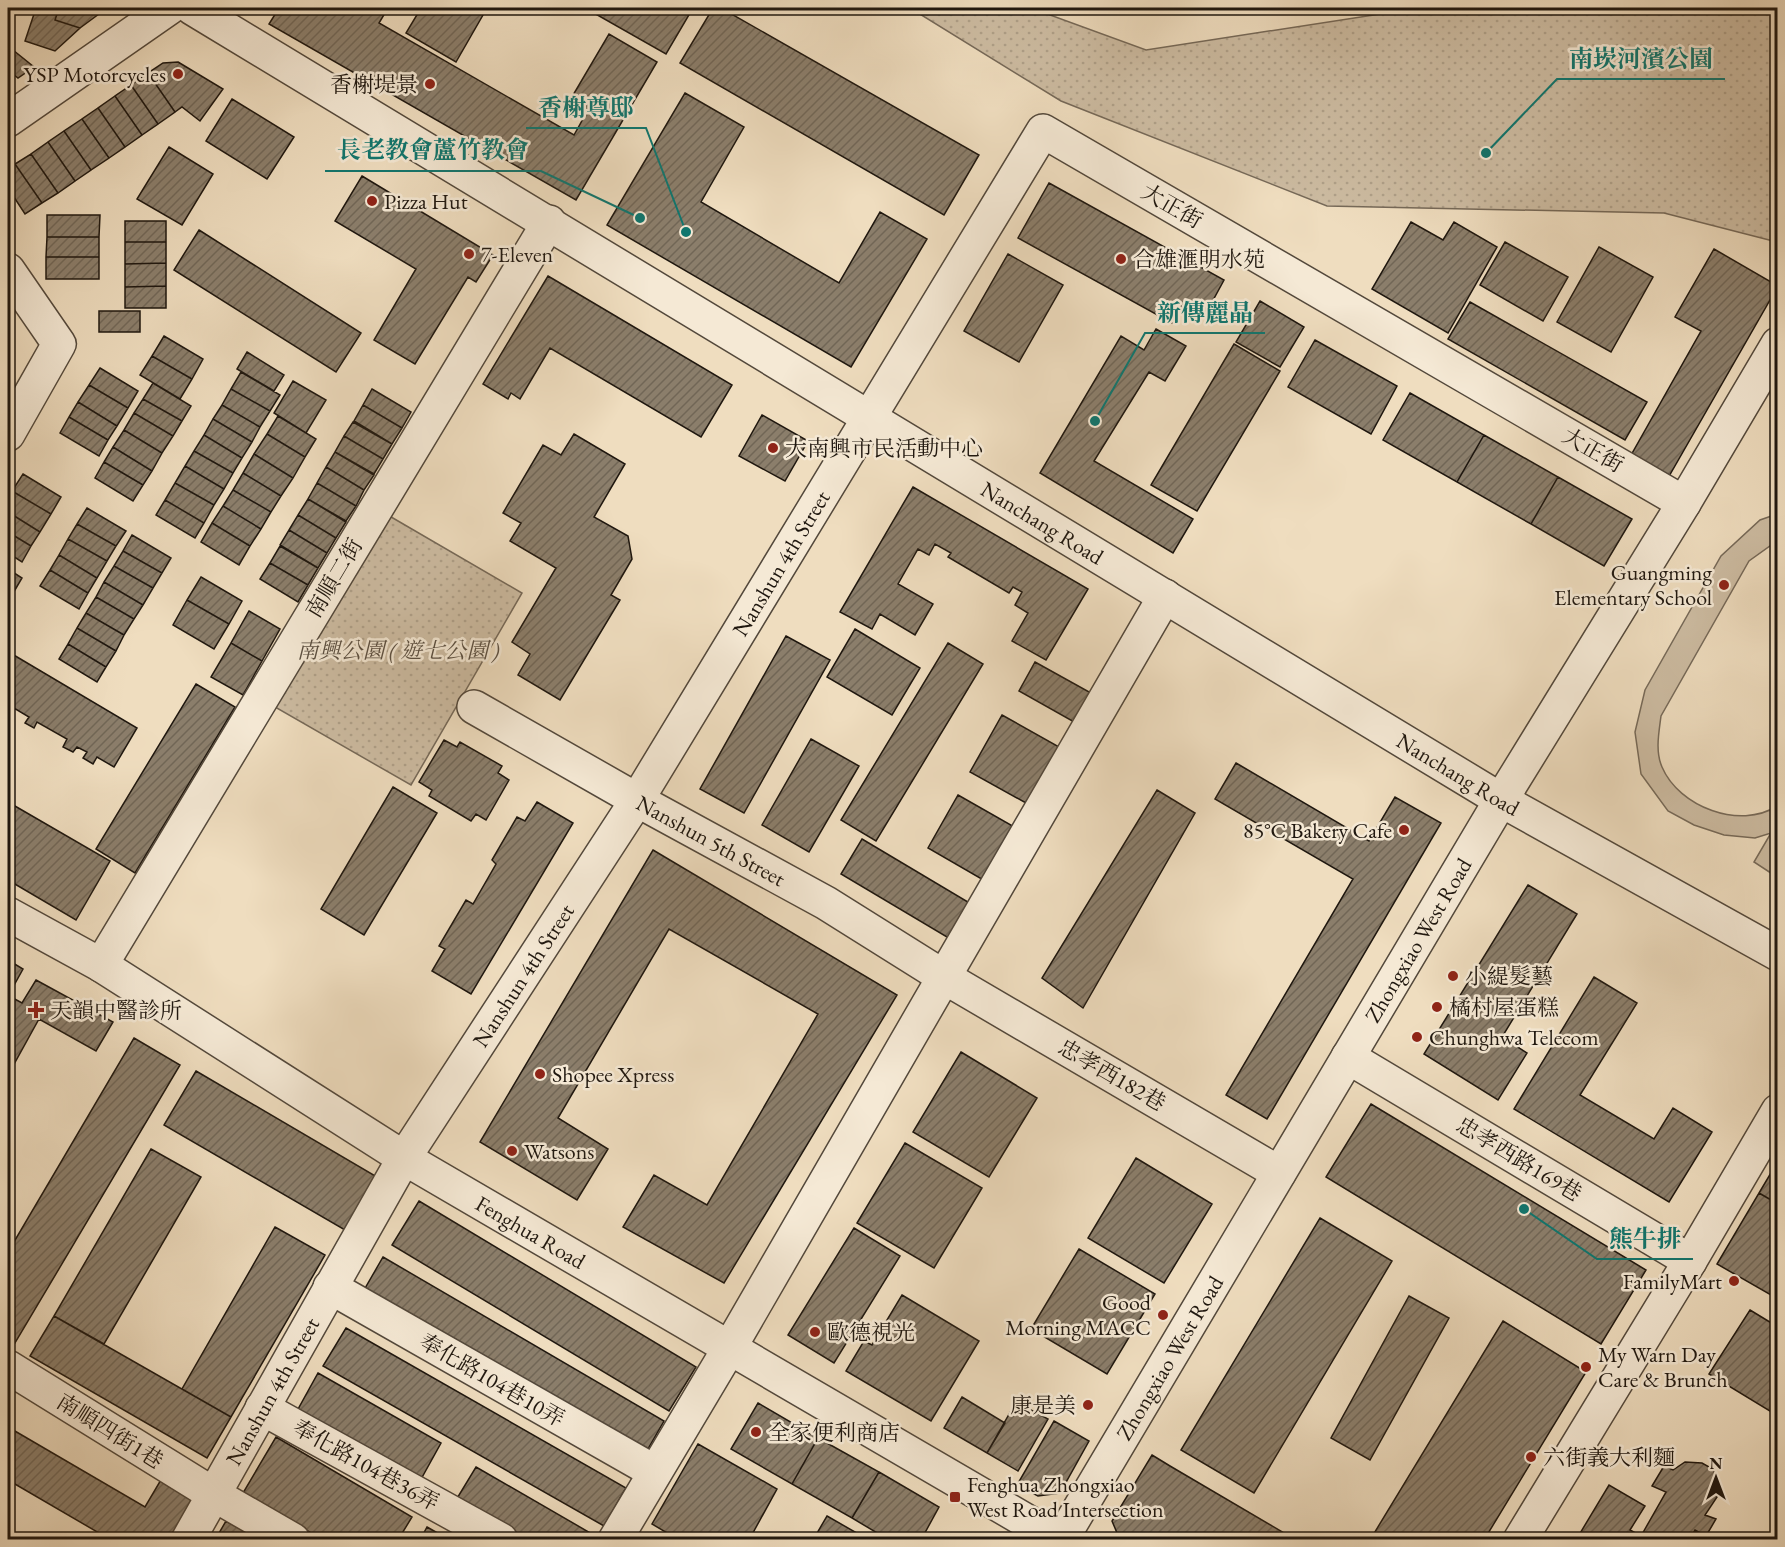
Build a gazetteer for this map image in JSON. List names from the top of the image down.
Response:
{
  "streets": {
    "street": [
      "大正街",
      "Nanchang Road",
      "Nanshun 4th Street",
      "南順二街",
      "Nanshun 5th Street",
      "Zhongxiao West Road",
      "忠孝西182巷",
      "忠孝西路169巷",
      "Fenghua Road",
      "奉化路104巷10弄",
      "南順四街1巷",
      "奉化路104巷36弄"
    ]
  },
  "crossings": [
    ["大正街", "Nanchang Road"],
    ["大正街", "Nanshun 4th Street"],
    ["大正街", "Zhongxiao West Road"],
    ["Nanchang Road", "Nanshun 4th Street"],
    ["Nanchang Road", "南順二街"],
    ["Nanchang Road", "Zhongxiao West Road"],
    ["Nanshun 4th Street", "Nanshun 5th Street"],
    ["Nanshun 4th Street", "Fenghua Road"],
    ["Nanshun 4th Street", "奉化路104巷10弄"],
    ["Nanshun 4th Street", "南順四街1巷"],
    ["Nanshun 4th Street", "奉化路104巷36弄"],
    ["南順二街", "Fenghua Road"],
    ["Nanshun 5th Street", "忠孝西182巷"],
    ["Zhongxiao West Road", "忠孝西182巷"],
    ["Zhongxiao West Road", "忠孝西路169巷"],
    ["Zhongxiao West Road", "Fenghua Road"]
  ],
  "parks": ["南興公園 ( 遊七公園 )"],
  "places": {
    "other": [
      "YSP Motorcycles",
      "香榭堤景",
      "南崁河濱公園",
      "Pizza Hut",
      "長老教會蘆竹教會",
      "香榭尊邸",
      "7-Eleven",
      "合雄滙明水苑",
      "新傳麗晶",
      "大南興市民活動中心",
      "Guangming Elementary School",
      "85°C Bakery Cafe",
      "小緹髮藝",
      "橘村屋蛋糕",
      "Chunghwa Telecom",
      "Shopee Xpress",
      "Watsons",
      "熊牛排",
      "FamilyMart",
      "Good Morning MACC",
      "歐德視光",
      "My Warn Day Care & Brunch",
      "康是美",
      "全家便利商店",
      "六街義大利麵"
    ],
    "health": ["天韻中醫診所"],
    "transit": ["Fenghua Zhongxiao West Road Intersection"]
  },
  "north": "top"
}
